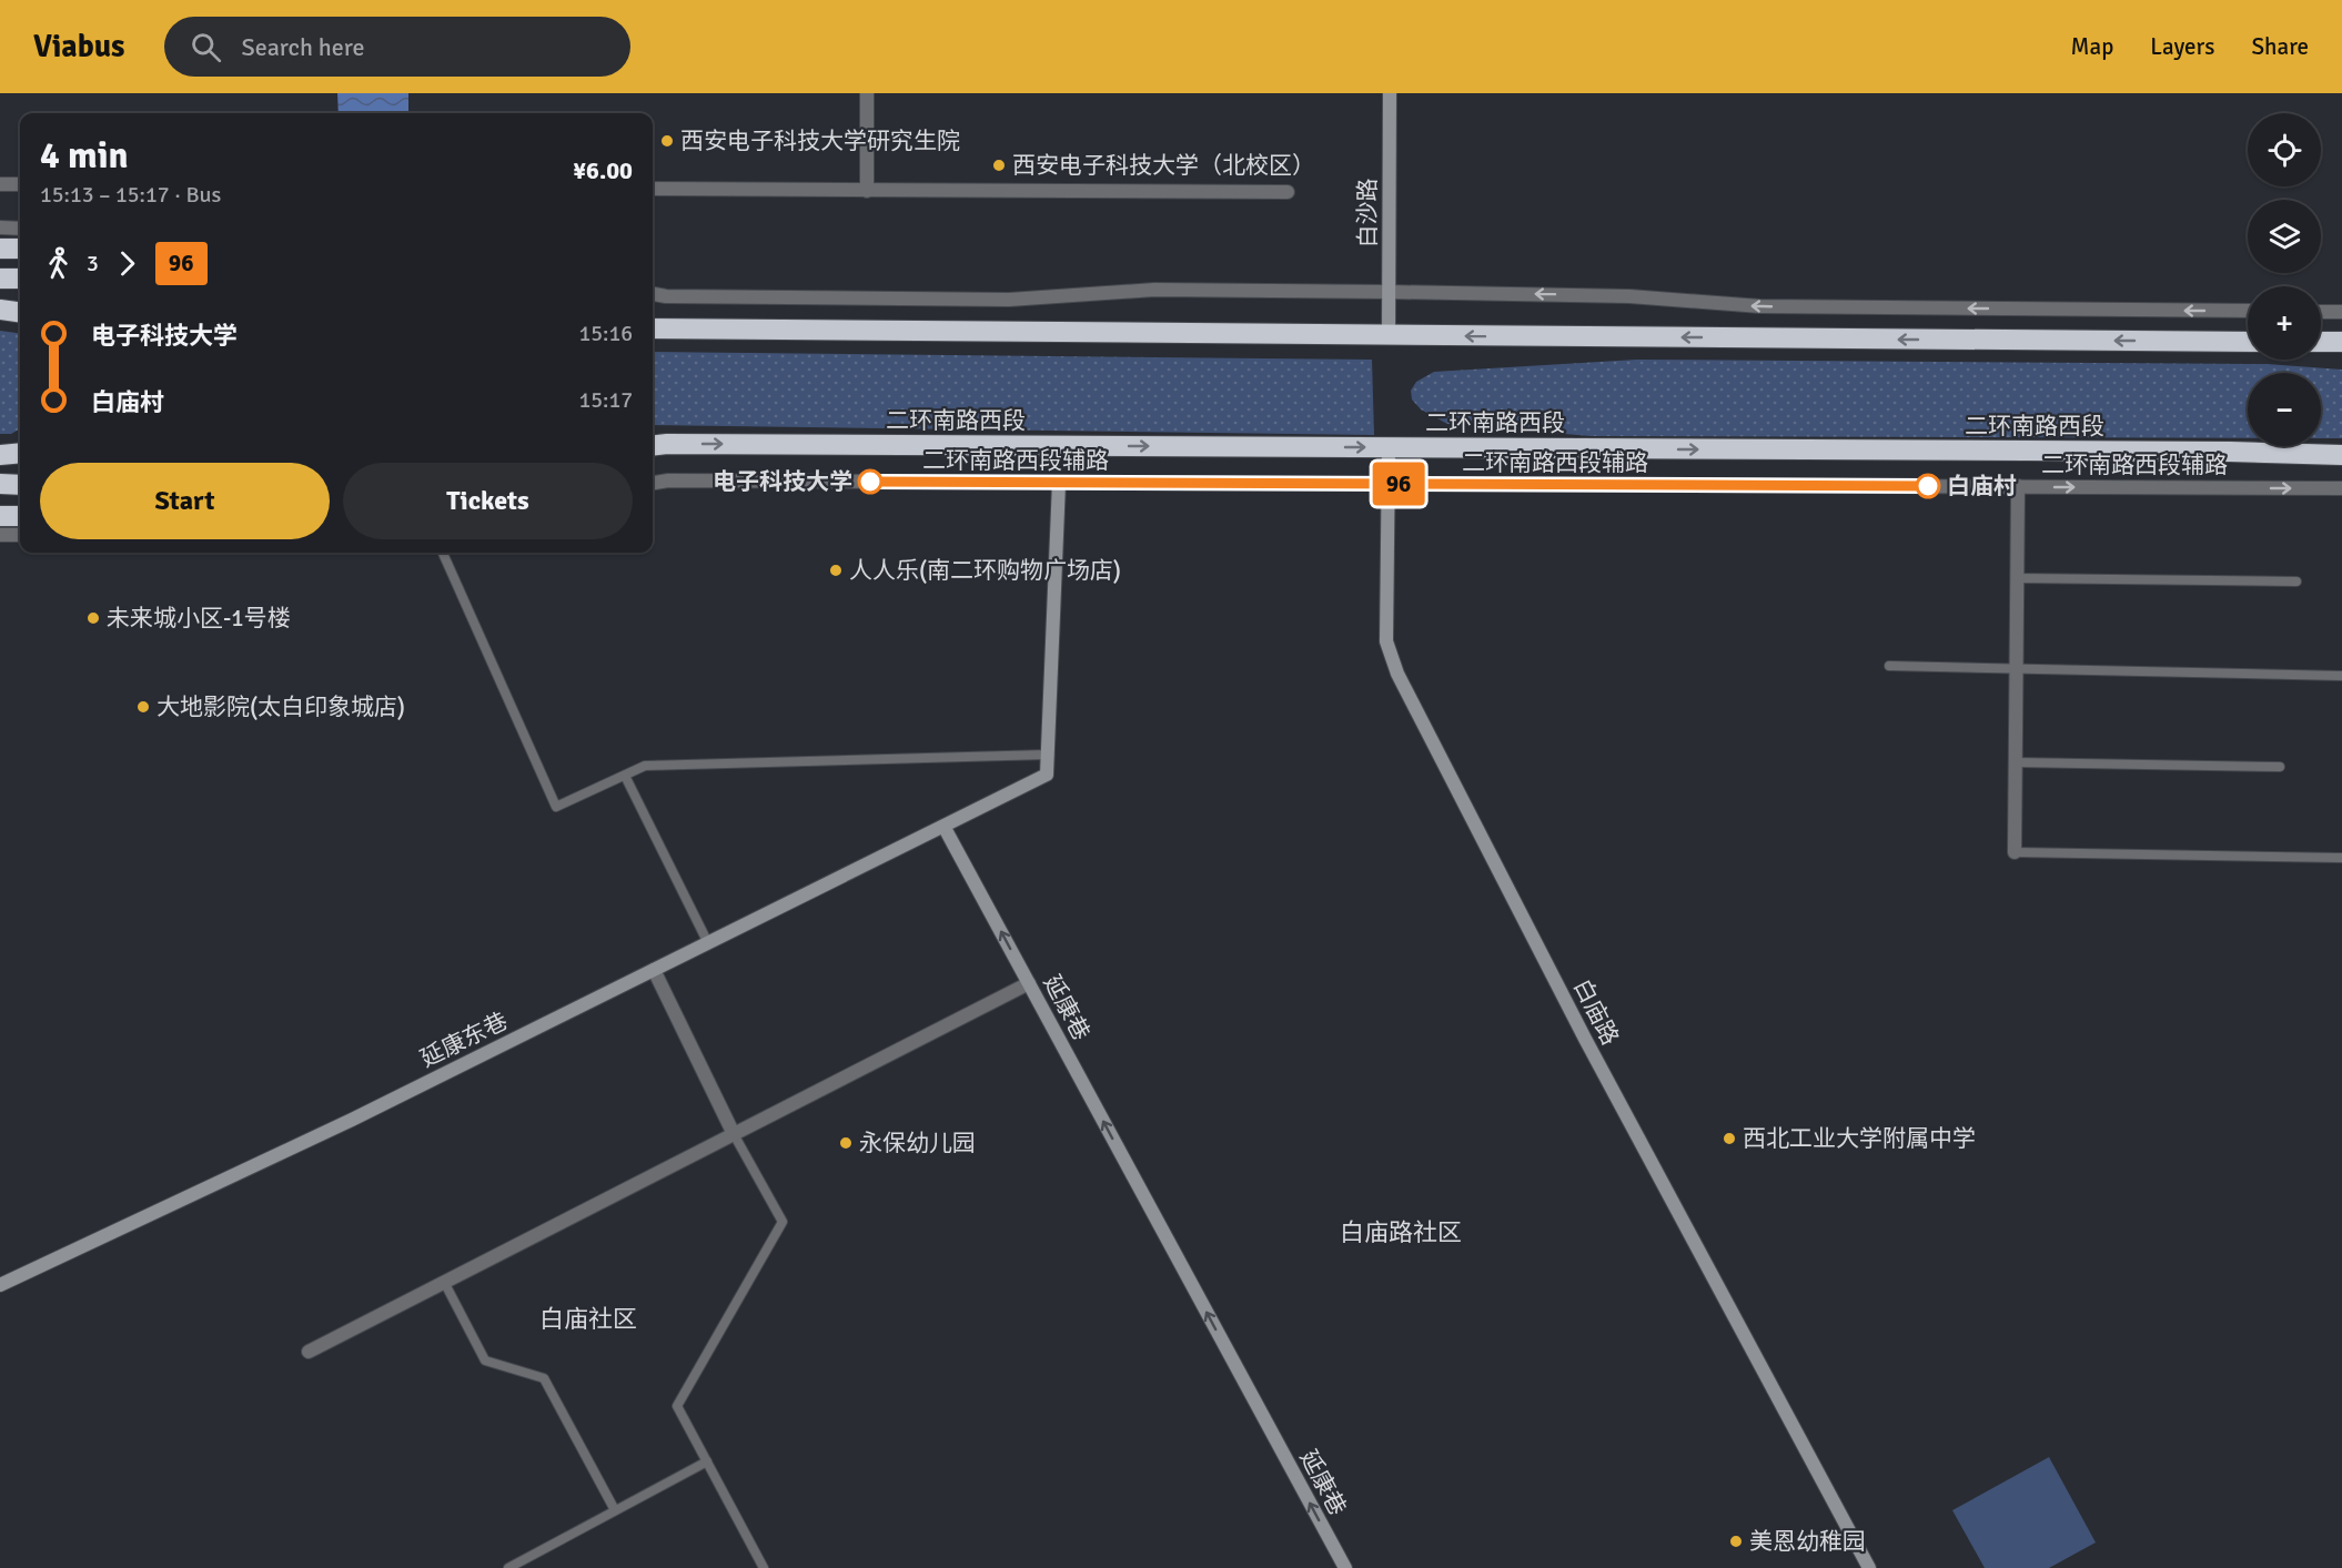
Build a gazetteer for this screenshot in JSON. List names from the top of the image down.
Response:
{
  "streets": {
    "highway": ["二环南路西段"],
    "street": [
      "白沙路",
      "二环南路西段辅路",
      "延康巷",
      "白庙路",
      "延康东巷"
    ]
  },
  "crossings": [
    ["二环南路西段", "白庙路"],
    ["二环南路西段辅路", "白庙路"],
    ["延康巷", "延康东巷"]
  ],
  "one_way": ["延康巷"],
  "districts": ["白庙路社区", "白庙社区"],
  "places": [
    "西安电子科技大学研究生院",
    "西安电子科技大学（北校区）",
    "电子科技大学",
    "白庙村",
    "人人乐(南二环购物广场店)",
    "未来城小区-1号楼",
    "大地影院(太白印象城店)",
    "西北工业大学附属中学",
    "永保幼儿园",
    "美恩幼稚园"
  ],
  "lines": ["bus line 96"],
  "page": {
    "header": "Viabus",
    "search": "Search here",
    "nav": ["Map", "Layers", "Share"],
    "on_map": "96",
    "map_buttons": ["+", "−"],
    "heading": ["4 min", "15:13 – 15:17 · Bus", "¥6.00"],
    "legs": ["3", "96"],
    "list": [
      {
        "name": "电子科技大学",
        "value": "15:16"
      },
      {
        "name": "白庙村",
        "value": "15:17"
      }
    ],
    "buttons": ["Start", "Tickets"]
  }
}
